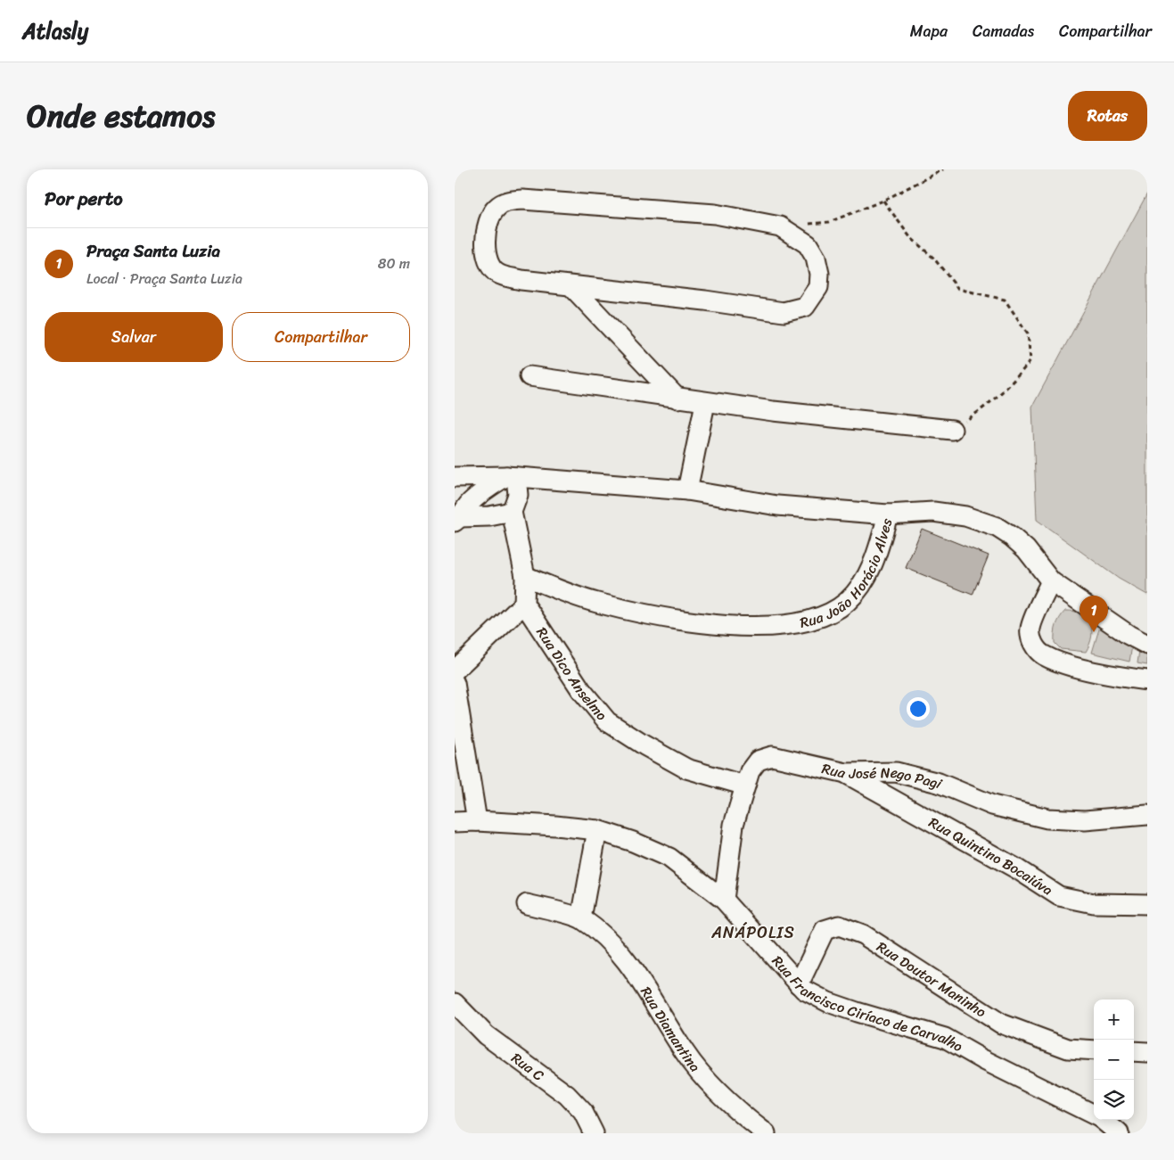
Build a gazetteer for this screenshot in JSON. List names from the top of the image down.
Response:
{
  "streets": {
    "street": [
      "Rua João Horácio Alves",
      "Rua Dico Anselmo",
      "Rua José Nego Pagi",
      "Rua Quintino Bocaiúva",
      "Rua Doutor Maninho",
      "Rua Francisco Ciríaco de Carvalho",
      "Rua Diamantina",
      "Rua C"
    ]
  },
  "crossings": [
    ["Rua Dico Anselmo", "Rua José Nego Pagi"],
    ["Rua José Nego Pagi", "Rua Quintino Bocaiúva"],
    ["Rua José Nego Pagi", "Rua Francisco Ciríaco de Carvalho"],
    ["Rua Doutor Maninho", "Rua Francisco Ciríaco de Carvalho"]
  ],
  "districts": ["ANÁPOLIS"],
  "page": {
    "header": "Atlasly",
    "nav": ["Mapa", "Camadas", "Compartilhar"],
    "title": "Onde estamos",
    "buttons": [
      "Rotas",
      ["Salvar", "Compartilhar"]
    ],
    "heading": "Por perto",
    "list": [
      {
        "mark": "1",
        "name": "Praça Santa Luzia",
        "note": "Local · Praça Santa Luzia",
        "value": "80 m"
      }
    ],
    "pins": "1",
    "map_buttons": ["+", "−"]
  }
}
